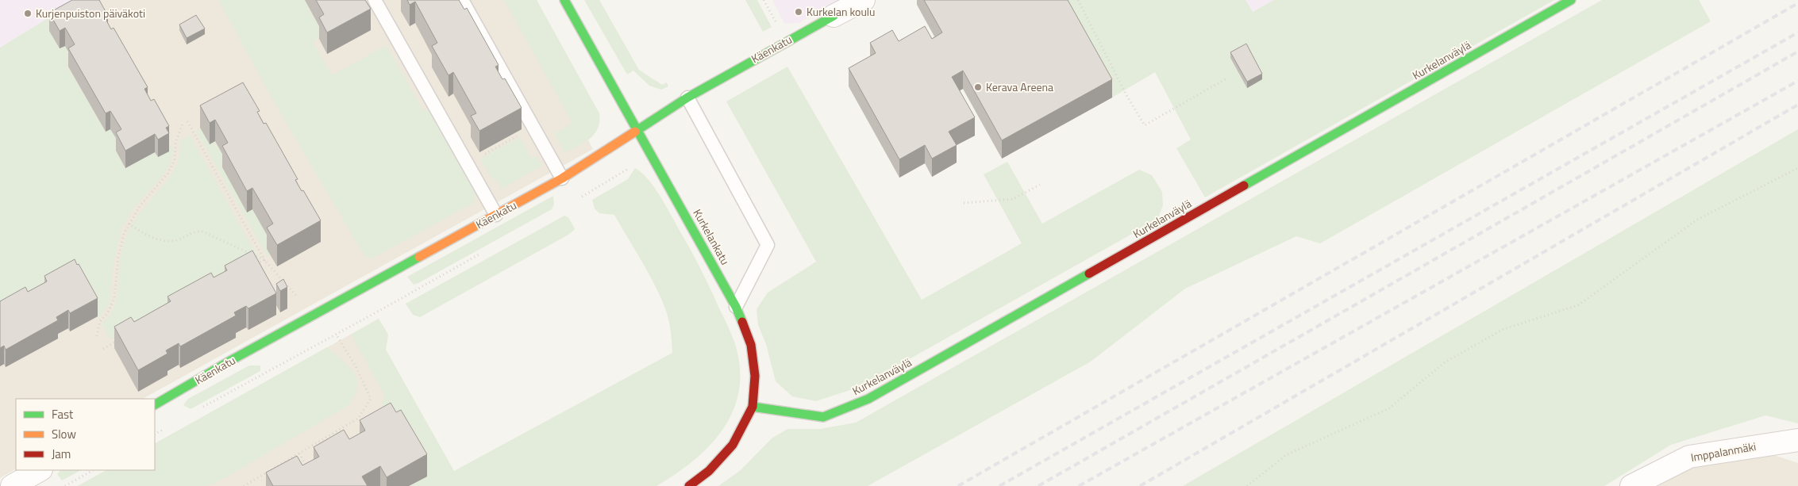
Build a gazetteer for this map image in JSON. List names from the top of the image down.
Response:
{
  "streets": {
    "street": [
      "Käenkatu",
      "Kurkelanväylä",
      "Kurkelankatu",
      "Imppalanmäki"
    ]
  },
  "crossings": [
    ["Käenkatu", "Kurkelankatu"],
    ["Kurkelanväylä", "Kurkelankatu"]
  ],
  "places": ["Kurkelan koulu", "Kurjenpuiston päiväkoti", "Kerava Areena"],
  "legend": ["Fast", "Slow", "Jam"]
}
